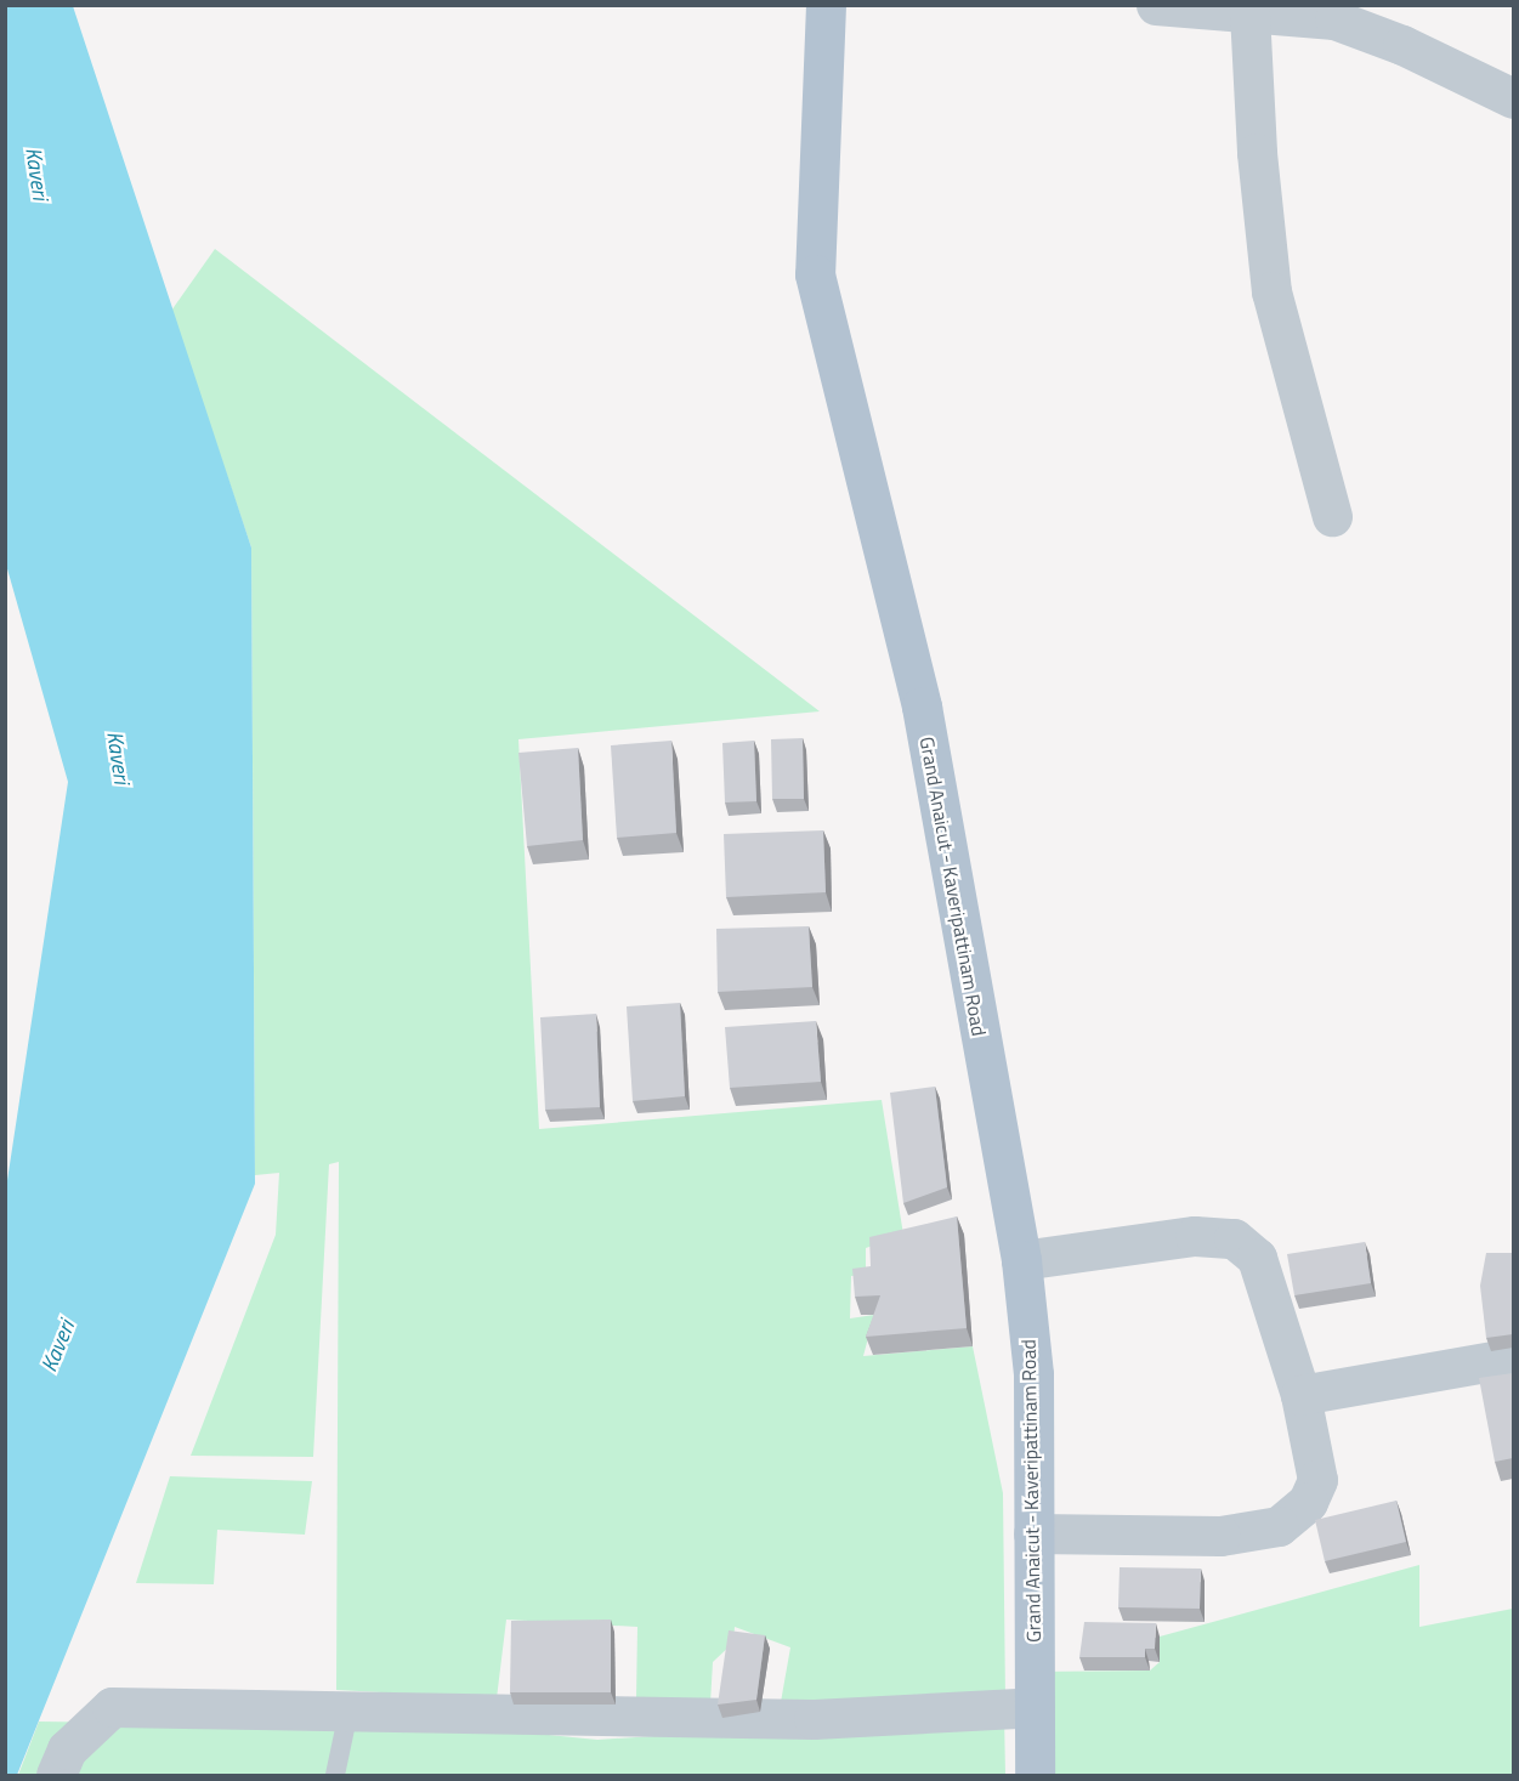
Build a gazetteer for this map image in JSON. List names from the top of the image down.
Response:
{
  "streets": {
    "main road": ["Grand Anaicut - Kaveripattinam Road"]
  },
  "water": ["Kaveri"]
}
